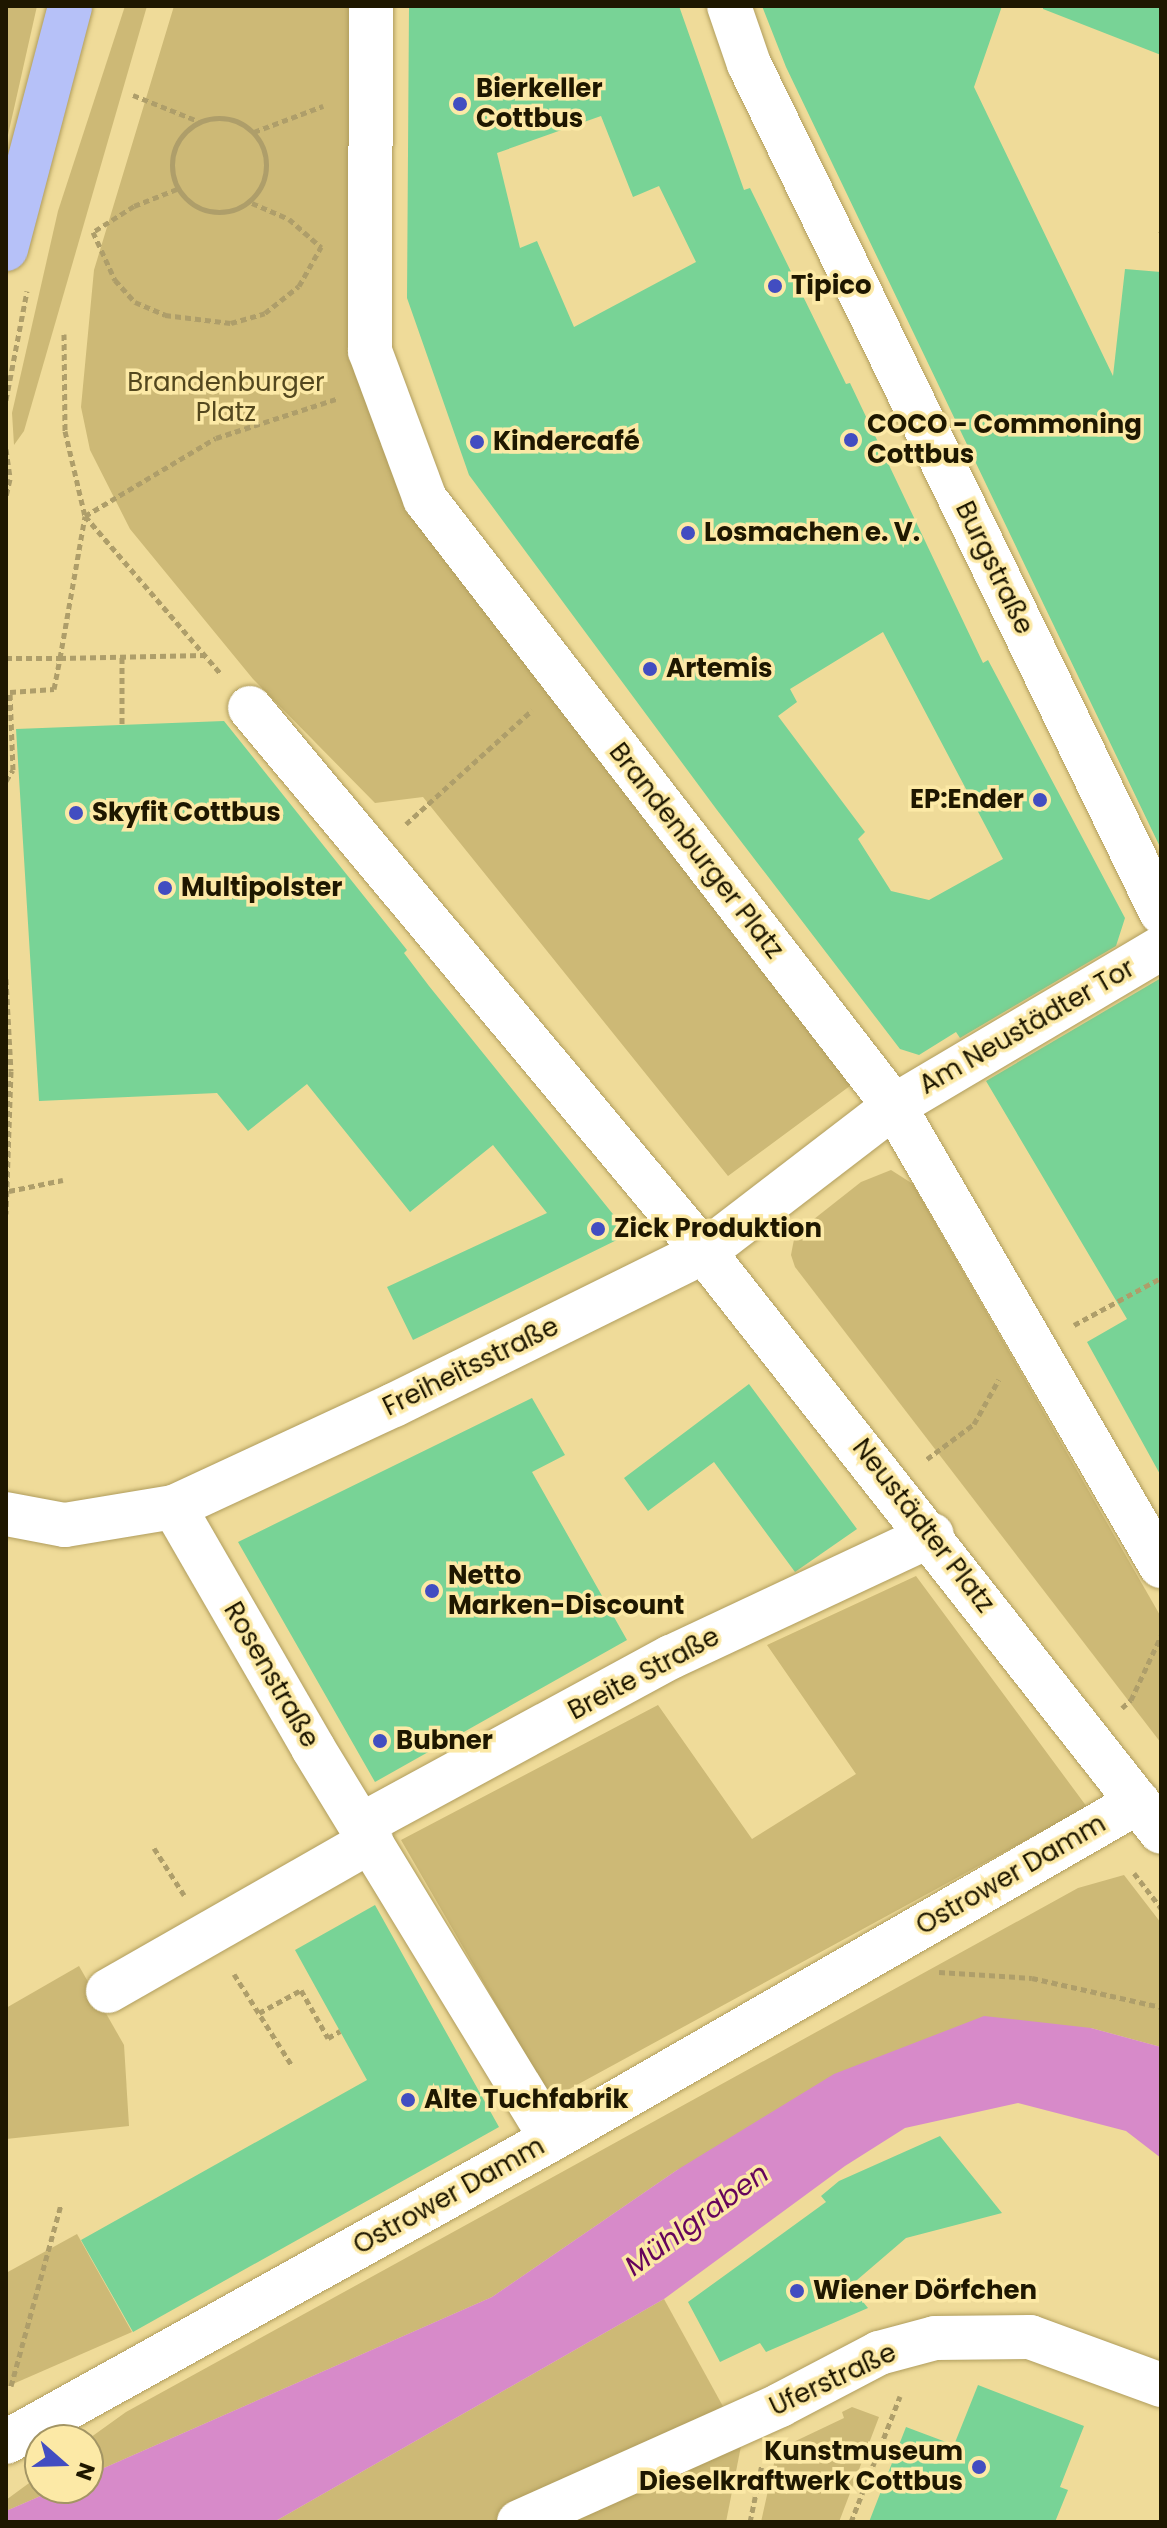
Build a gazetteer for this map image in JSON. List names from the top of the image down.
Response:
{
  "streets": {
    "street": [
      "Burgstraße",
      "Brandenburger Platz",
      "Am Neustädter Tor",
      "Freiheitsstraße",
      "Neustädter Platz",
      "Breite Straße",
      "Rosenstraße",
      "Ostrower Damm",
      "Uferstraße"
    ]
  },
  "crossings": [
    ["Brandenburger Platz", "Am Neustädter Tor"],
    ["Brandenburger Platz", "Freiheitsstraße"],
    ["Am Neustädter Tor", "Freiheitsstraße"],
    ["Freiheitsstraße", "Neustädter Platz"],
    ["Freiheitsstraße", "Rosenstraße"],
    ["Neustädter Platz", "Breite Straße"],
    ["Neustädter Platz", "Ostrower Damm"],
    ["Breite Straße", "Rosenstraße"],
    ["Rosenstraße", "Ostrower Damm"]
  ],
  "water": ["Mühlgraben"],
  "parks": ["Brandenburger Platz"],
  "places": [
    "Bierkeller Cottbus",
    "Tipico",
    "COCO - Commoning Cottbus",
    "Kindercafé",
    "Losmachen e. V.",
    "Artemis",
    "EP:Ender",
    "Skyfit Cottbus",
    "Multipolster",
    "Zick Produktion",
    "Netto Marken-Discount",
    "Bubner",
    "Alte Tuchfabrik",
    "Wiener Dörfchen",
    "Kunstmuseum Dieselkraftwerk Cottbus"
  ],
  "north": "right"
}
